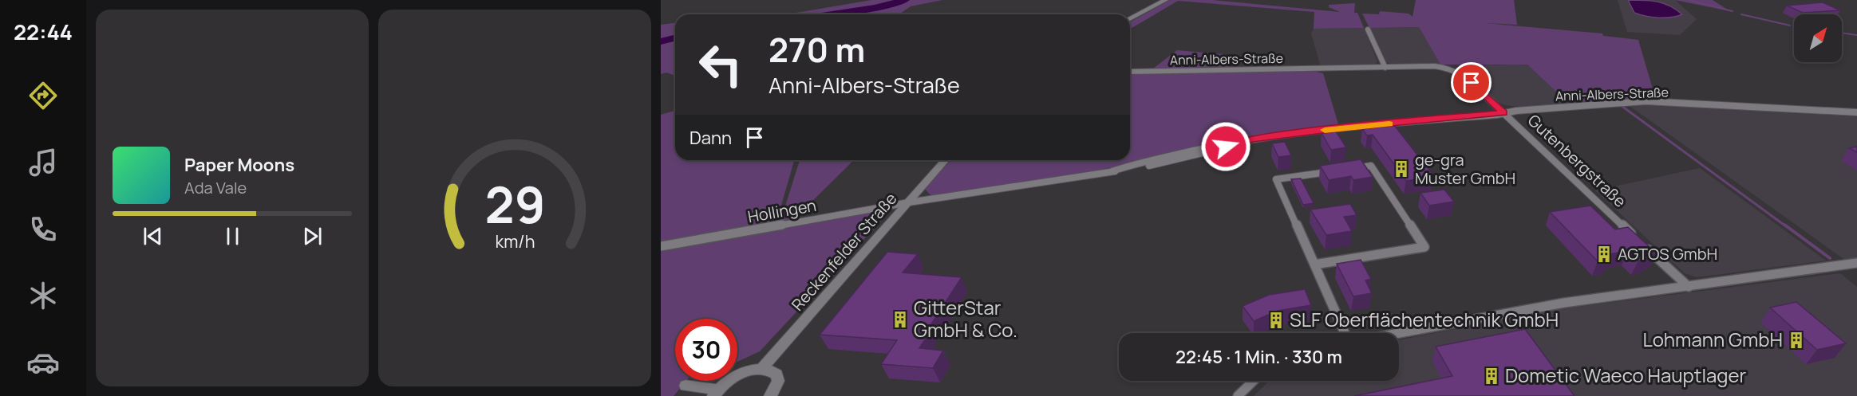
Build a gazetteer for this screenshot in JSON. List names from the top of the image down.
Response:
{
  "streets": {
    "street": [
      "Anni-Albers-Straße",
      "Gutenbergstraße",
      "Hollingen",
      "Reckenfelder Straße"
    ]
  },
  "crossings": [
    ["Anni-Albers-Straße", "Gutenbergstraße"],
    ["Gutenbergstraße", "Hollingen"],
    ["Gutenbergstraße", "Reckenfelder Straße"],
    ["Hollingen", "Reckenfelder Straße"]
  ],
  "places": {
    "building": [
      "ge-gra Muster GmbH",
      "AGTOS GmbH",
      "GitterStar GmbH & Co.",
      "SLF Oberflächentechnik GmbH",
      "Lohmann GmbH",
      "Dometic Waeco Hauptlager"
    ]
  },
  "north": "top right",
  "page": {
    "tabs": "22:44",
    "turn": ["270 m", "Anni-Albers-Straße"],
    "then": "Dann",
    "song": ["Paper Moons", "Ada Vale"],
    "limit": "30",
    "trip": "22:45 · 1 Min. · 330 m",
    "gauge": ["29", "km/h"]
  }
}
